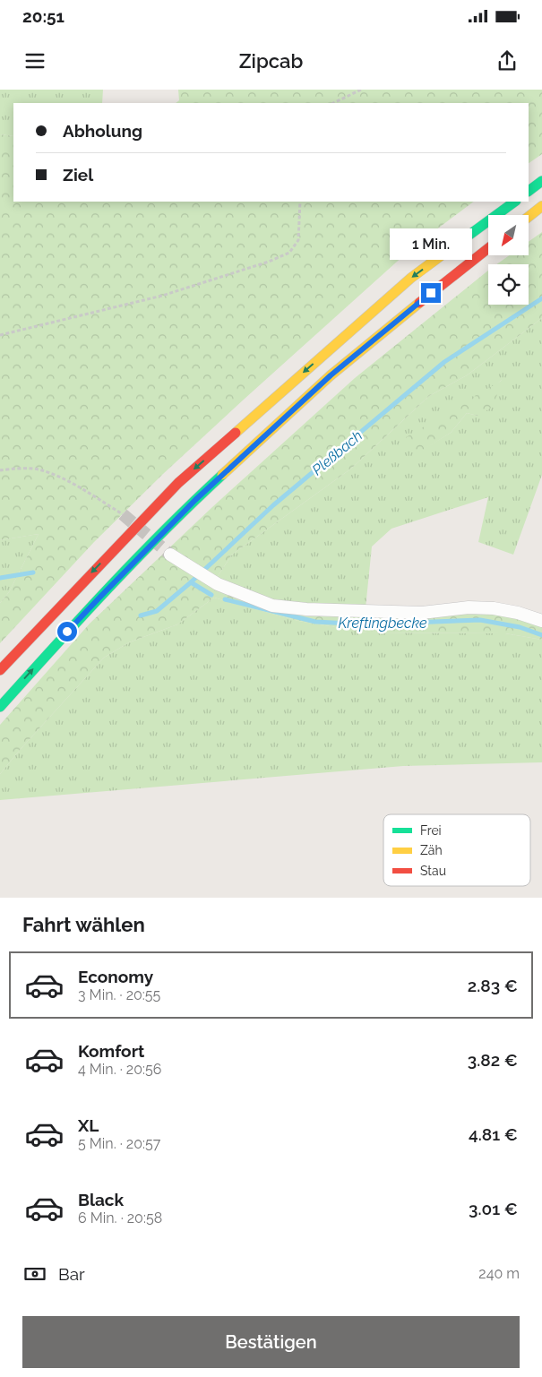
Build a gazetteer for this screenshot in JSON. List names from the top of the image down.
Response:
{
  "water": ["Pleßbach", "Kreftingbecke"],
  "legend": ["Frei", "Zäh", "Stau"],
  "north": "bottom left",
  "page": {
    "status": "20:51",
    "header": "Zipcab",
    "banner": ["Abholung", "Ziel"],
    "bubble": "1 Min.",
    "heading": "Fahrt wählen",
    "list": [
      {
        "name": "Economy",
        "note": "3 Min. · 20:55",
        "value": "2.83 €"
      },
      {
        "name": "Komfort",
        "note": "4 Min. · 20:56",
        "value": "3.82 €"
      },
      {
        "name": "XL",
        "note": "5 Min. · 20:57",
        "value": "4.81 €"
      },
      {
        "name": "Black",
        "note": "6 Min. · 20:58",
        "value": "3.01 €"
      }
    ],
    "pay": ["Bar", "240 m"],
    "buttons": "Bestätigen"
  }
}
